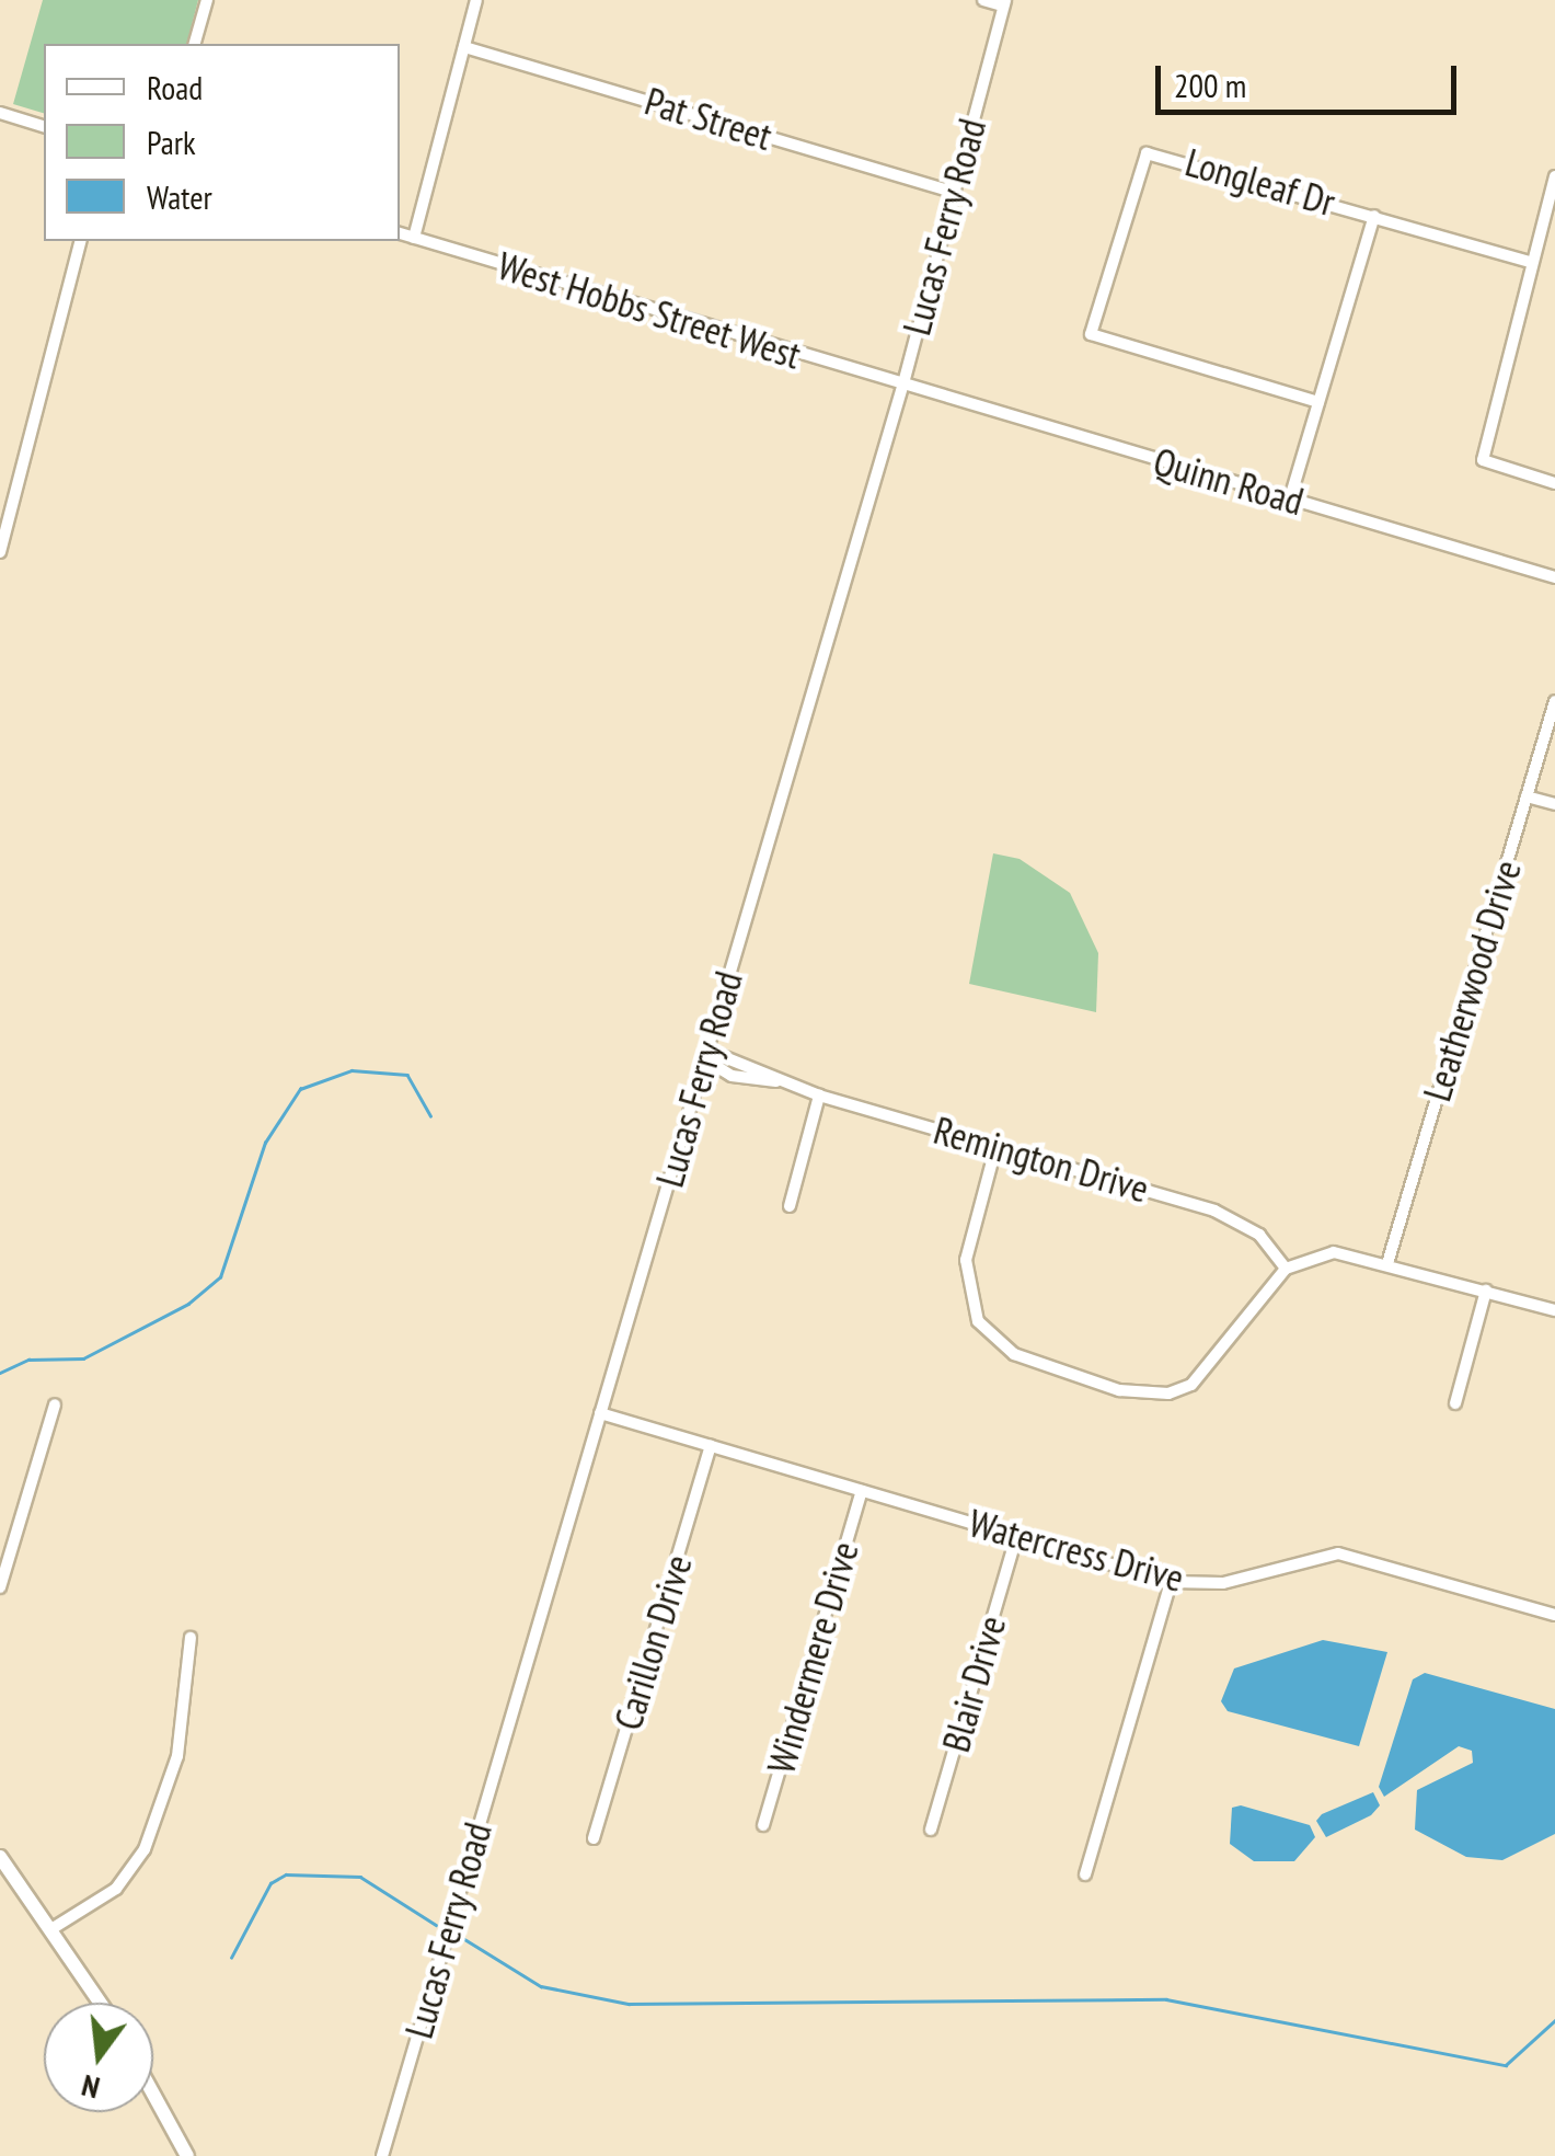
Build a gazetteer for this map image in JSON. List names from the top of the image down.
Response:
{
  "streets": {
    "street": [
      "Pat Street",
      "Longleaf Dr",
      "Lucas Ferry Road",
      "West Hobbs Street West",
      "Quinn Road",
      "Leatherwood Drive",
      "Remington Drive",
      "Watercress Drive",
      "Carillon Drive",
      "Windermere Drive",
      "Blair Drive"
    ]
  },
  "crossings": [
    ["Pat Street", "Lucas Ferry Road"],
    ["Lucas Ferry Road", "West Hobbs Street West"],
    ["Lucas Ferry Road", "Quinn Road"],
    ["Lucas Ferry Road", "Remington Drive"],
    ["Lucas Ferry Road", "Watercress Drive"],
    ["West Hobbs Street West", "Quinn Road"],
    ["Watercress Drive", "Carillon Drive"],
    ["Watercress Drive", "Windermere Drive"],
    ["Watercress Drive", "Blair Drive"]
  ],
  "legend": ["Road", "Park", "Water"],
  "scale_bar": "200 m",
  "north": "bottom"
}
